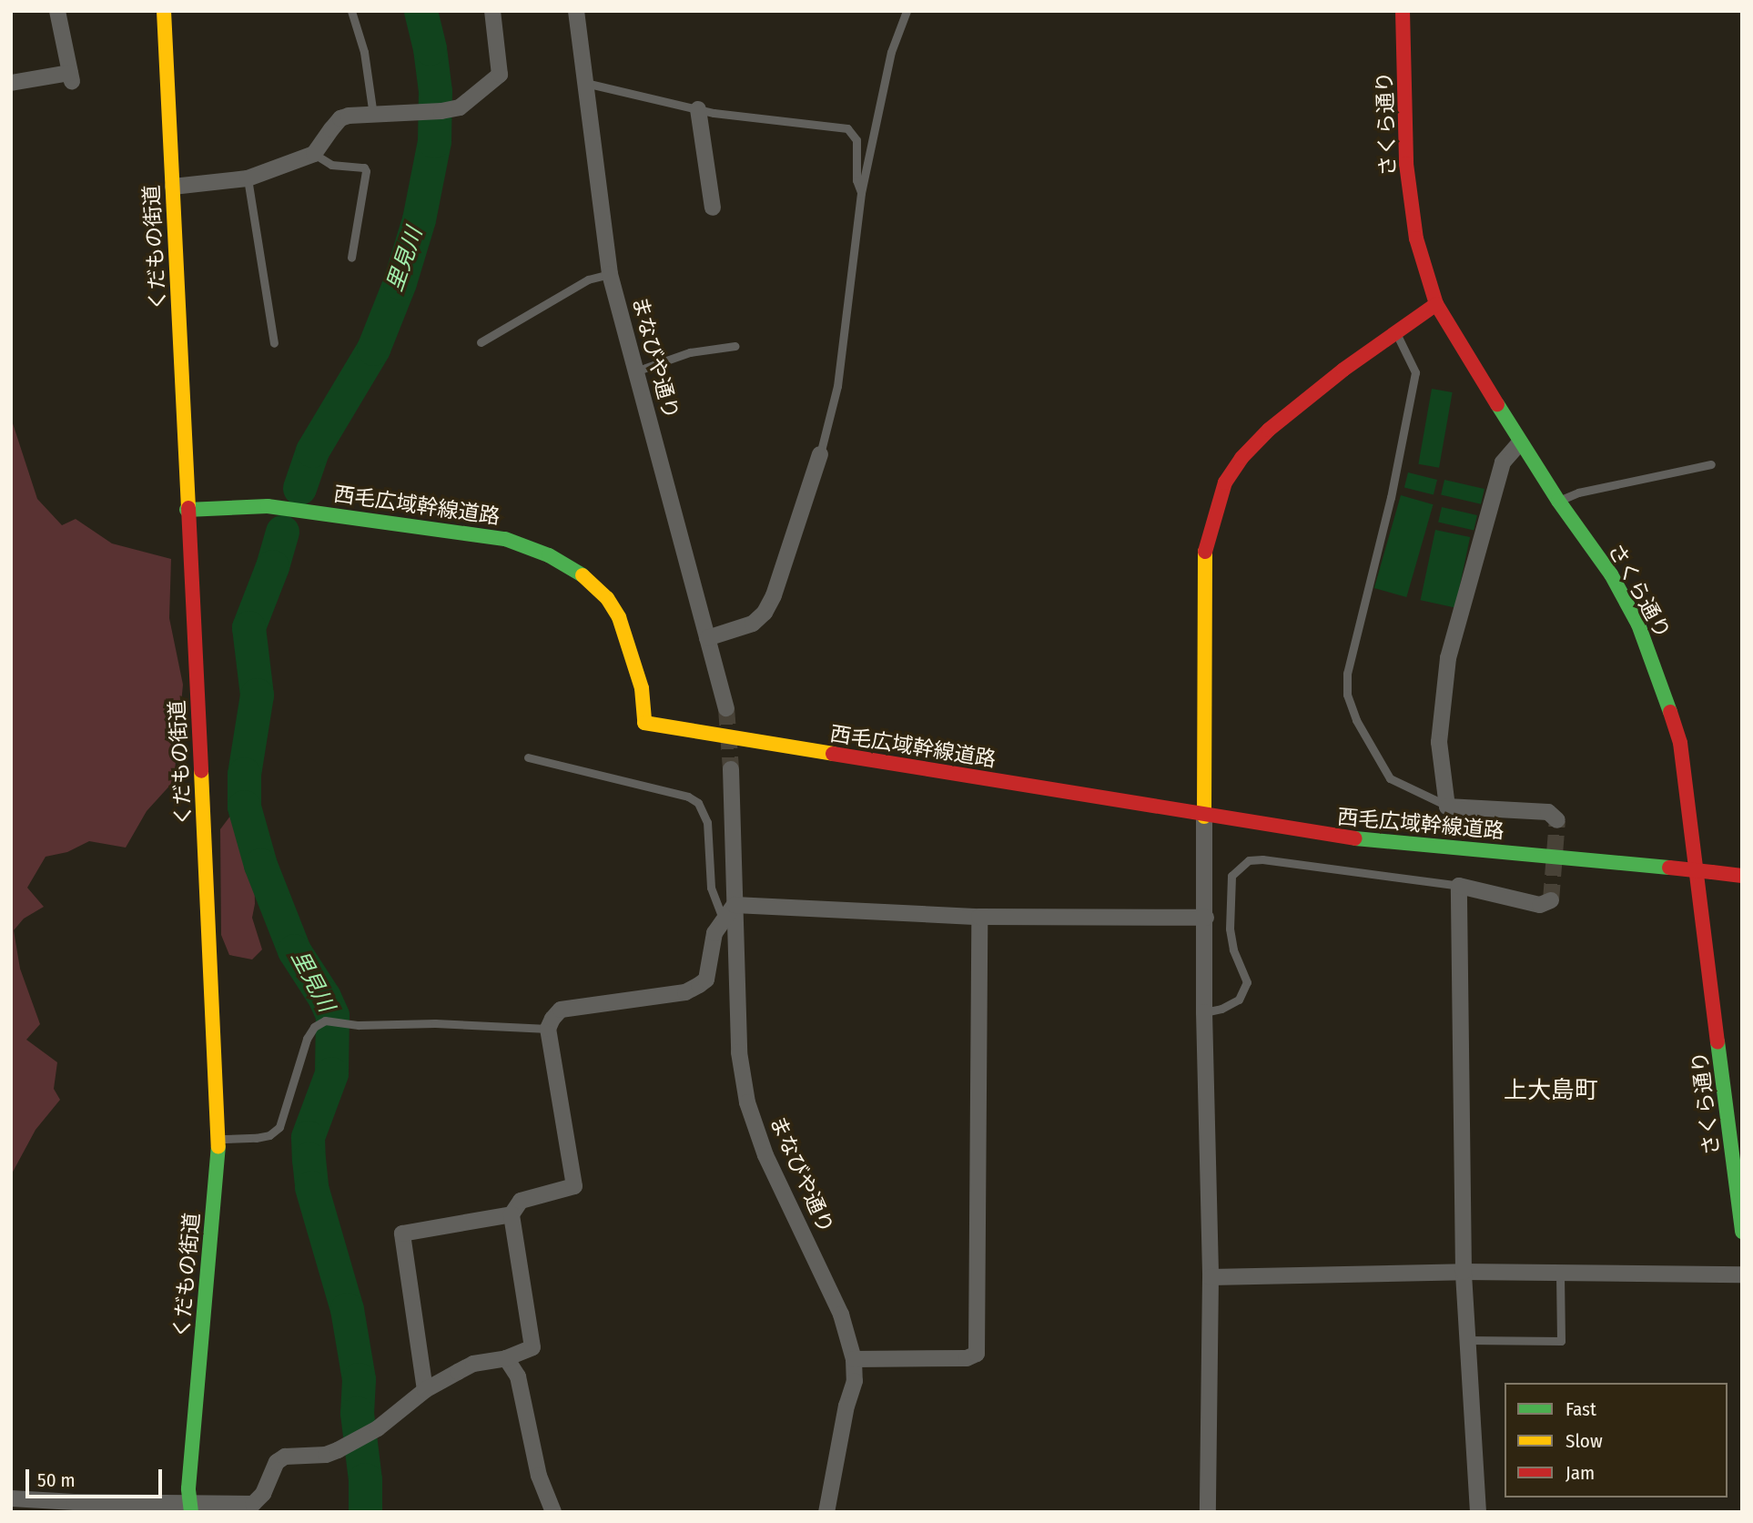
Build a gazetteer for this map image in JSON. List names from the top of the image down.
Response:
{
  "streets": {
    "main road": ["さくら通り", "くだもの街道", "西毛広域幹線道路"],
    "street": ["まなびや通り"]
  },
  "crossings": [
    ["くだもの街道", "西毛広域幹線道路"]
  ],
  "districts": ["上大島町"],
  "water": ["里見川"],
  "legend": ["Fast", "Slow", "Jam"],
  "scale_bar": "50 m"
}
